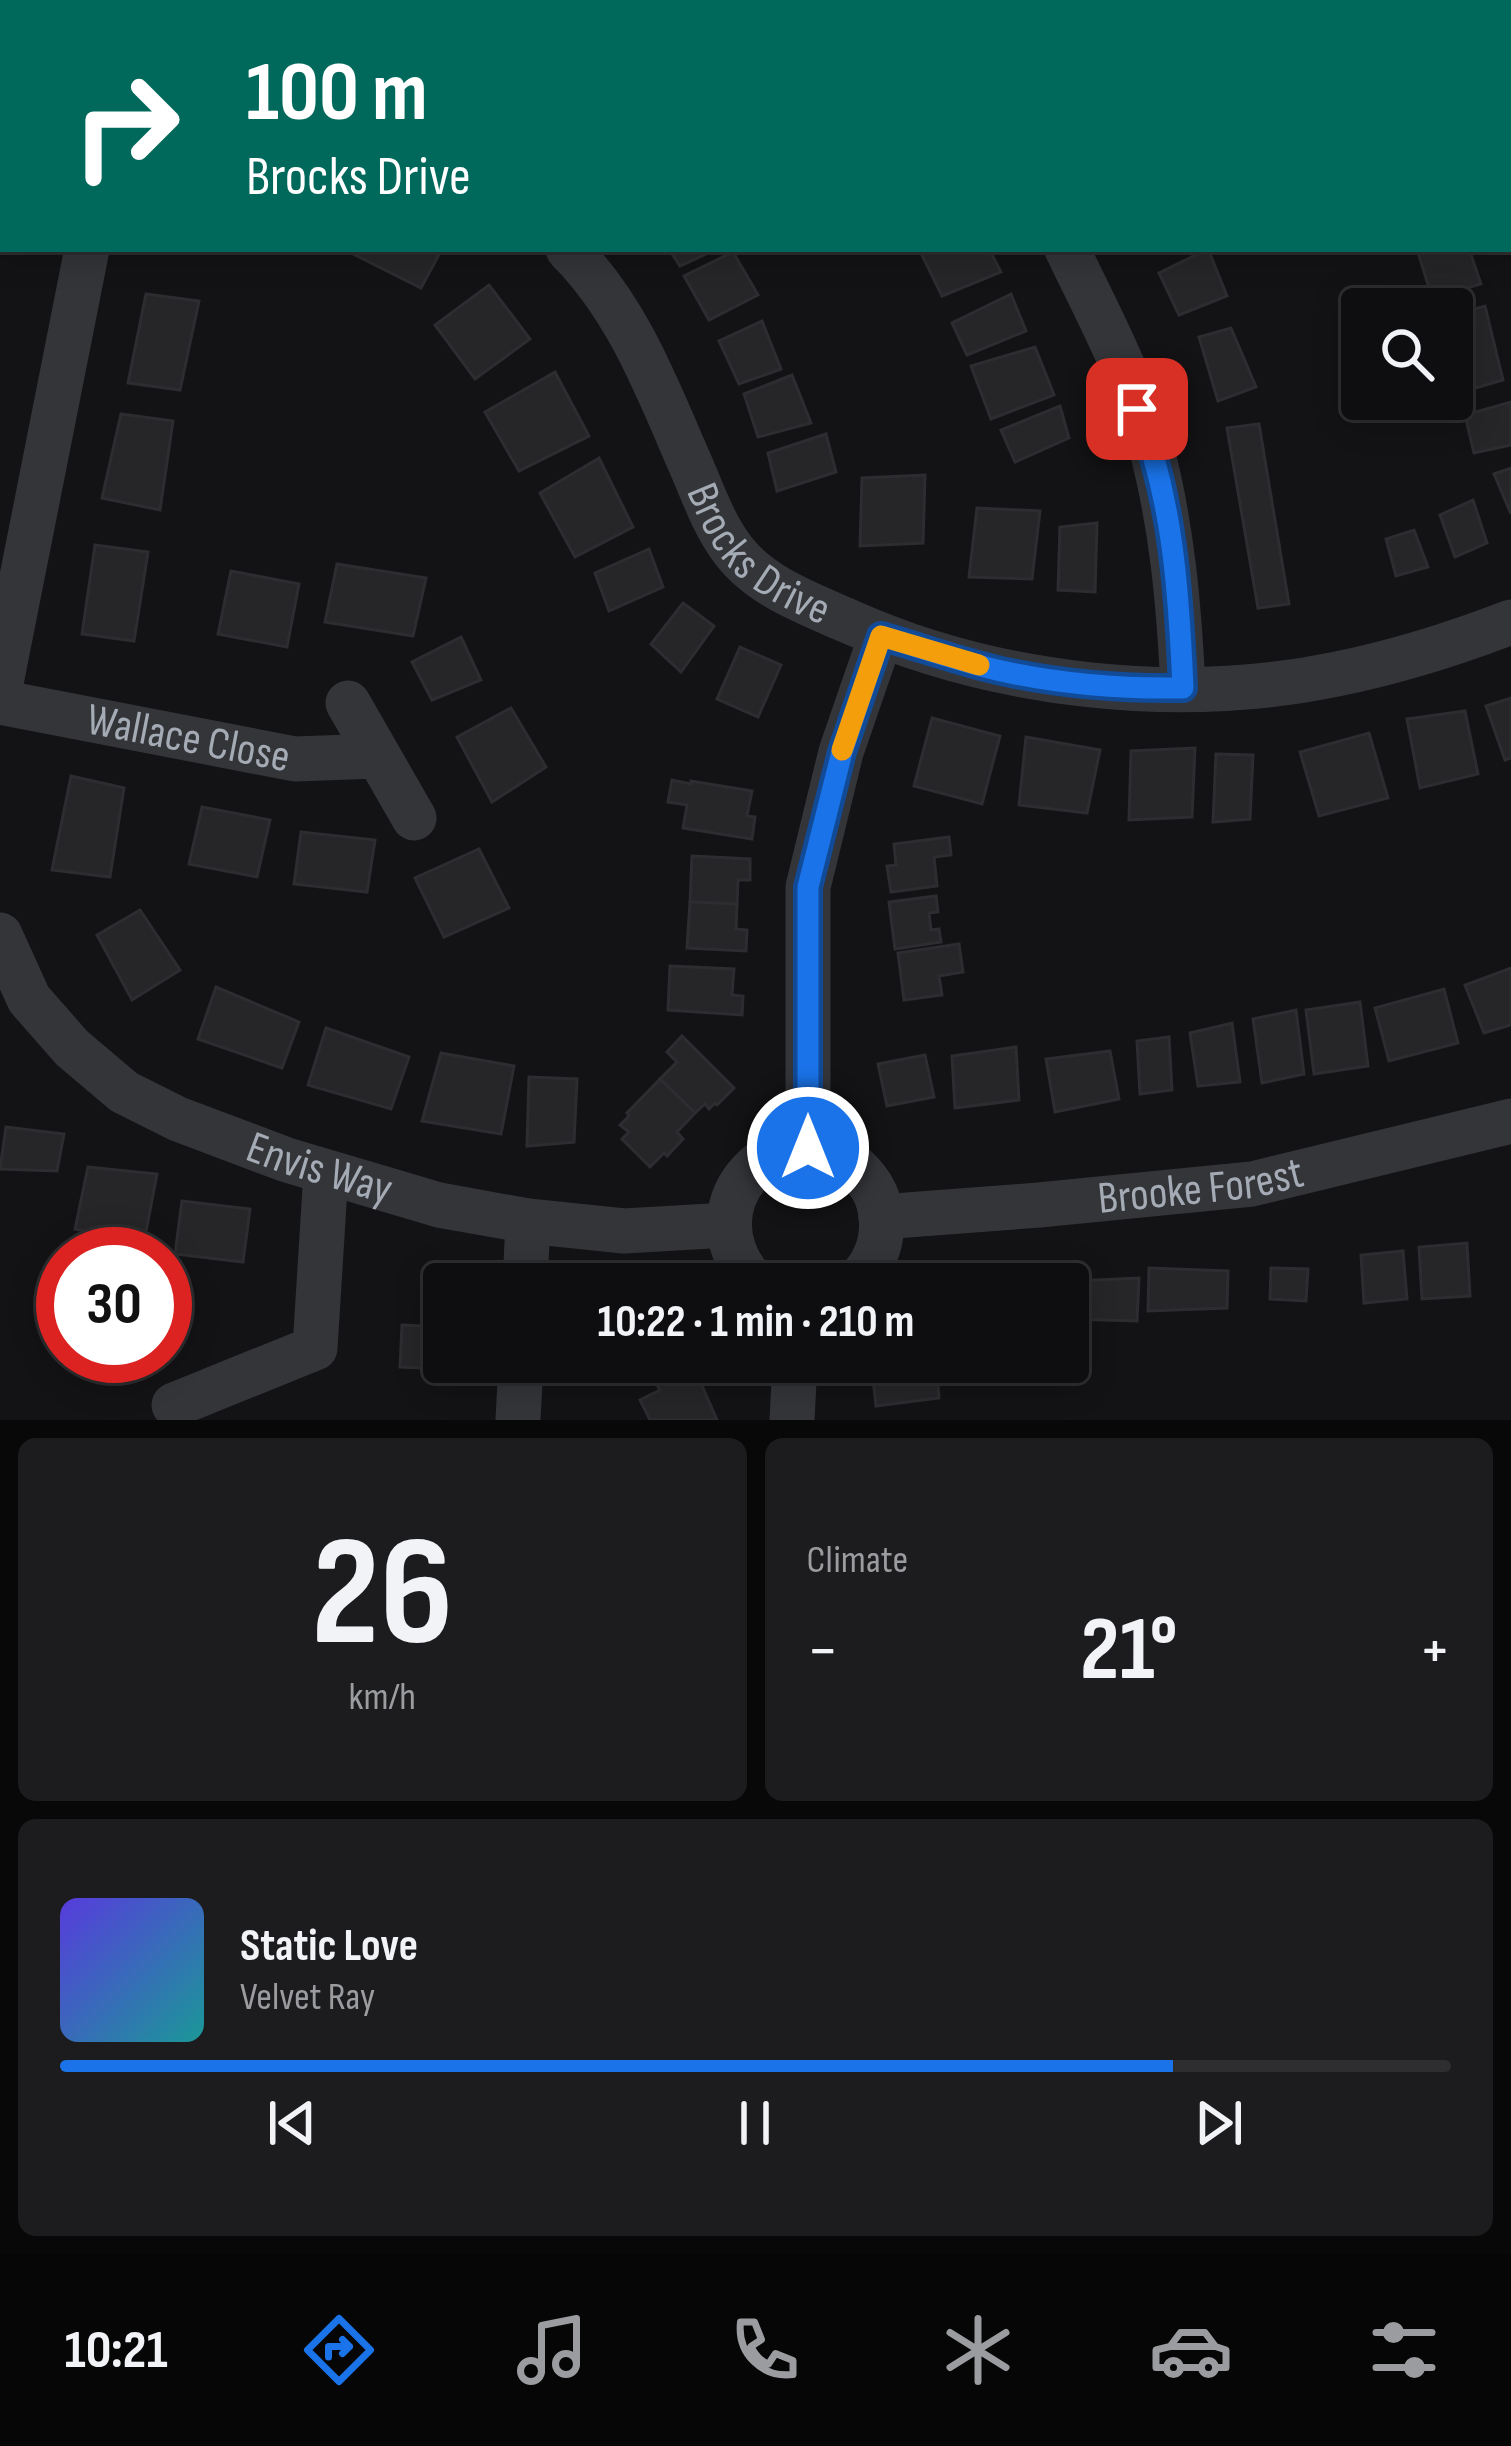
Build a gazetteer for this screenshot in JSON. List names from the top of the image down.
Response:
{
  "streets": {
    "street": [
      "Brocks Drive",
      "Wallace Close",
      "Envis Way",
      "Brooke Forest"
    ]
  },
  "page": {
    "turn": ["100 m", "Brocks Drive"],
    "limit": "30",
    "trip": "10:22 · 1 min · 210 m",
    "tile": [
      ["26", "km/h"],
      "Climate"
    ],
    "heat": ["−", "21°", "+"],
    "song": ["Static Love", "Velvet Ray"],
    "tabs": "10:21"
  }
}
